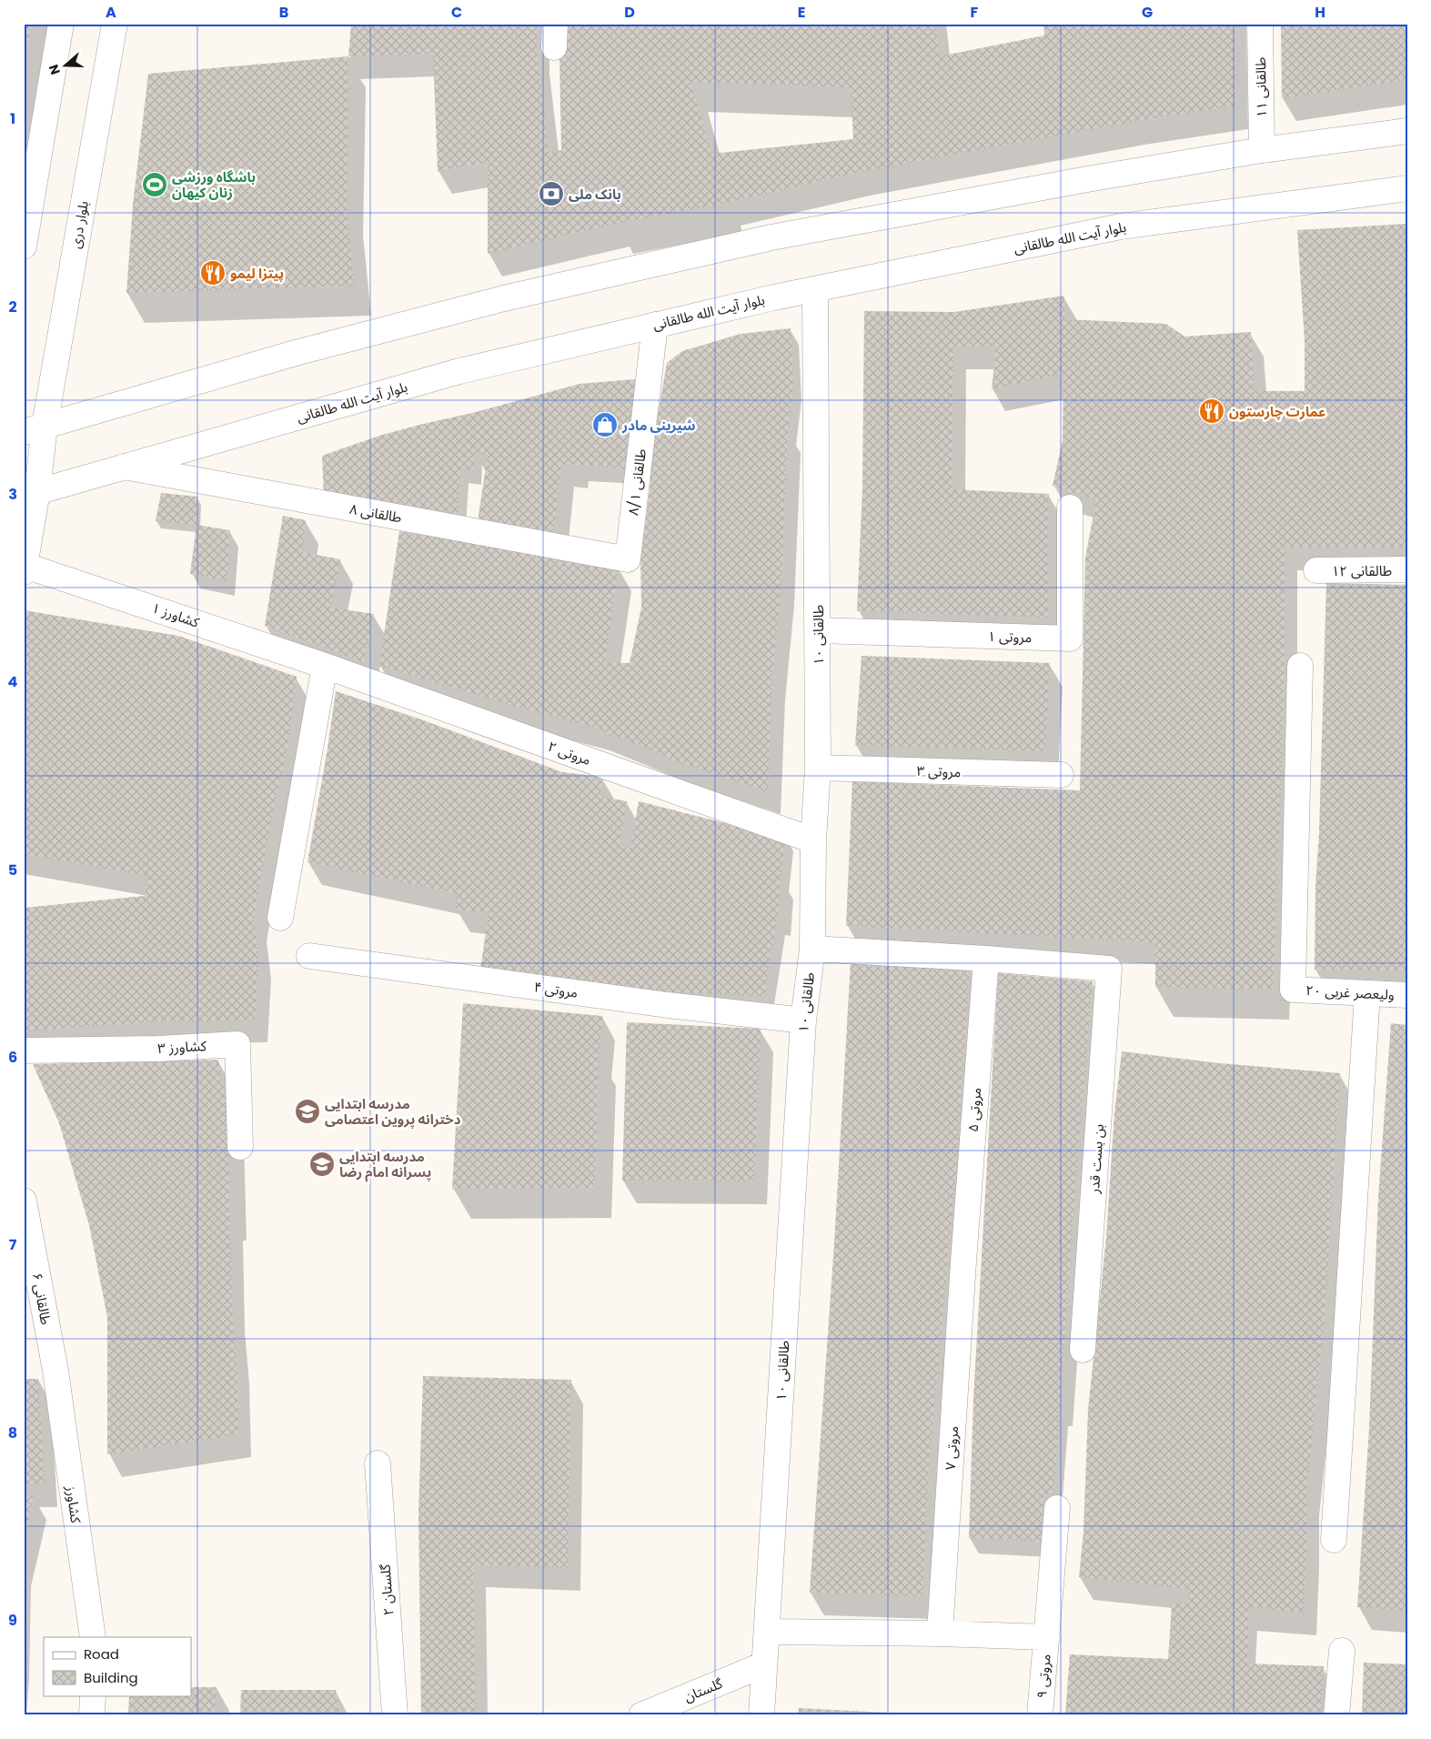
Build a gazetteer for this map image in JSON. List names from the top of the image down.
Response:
{
  "streets": {
    "street": [
      "طالقانی ۱۱",
      "بلوار دری",
      "بلوار آیت الله طالقانی",
      "طالقانی ۸/۱",
      "طالقانی ۸",
      "طالقانی ۱۲",
      "کشاورز ۱",
      "طالقانی ۱۰",
      "مروتی ۱",
      "مروتی ۲",
      "مروتی ۳",
      "مروتی ۴",
      "ولیعصر غربی ۲۰",
      "کشاورز ۳",
      "مروتی ۵",
      "بن بست قدر",
      "طالقانی ۶",
      "مروتی ۷",
      "کشاورز",
      "گلستان ۲",
      "مروتی ۹",
      "گلستان"
    ]
  },
  "crossings": [
    ["بلوار دری", "بلوار آیت الله طالقانی"],
    ["بلوار دری", "کشاورز ۱"],
    ["بلوار آیت الله طالقانی", "طالقانی ۸/۱"],
    ["بلوار آیت الله طالقانی", "طالقانی ۸"],
    ["بلوار آیت الله طالقانی", "طالقانی ۱۰"],
    ["طالقانی ۸/۱", "طالقانی ۸"],
    ["کشاورز ۱", "مروتی ۲"],
    ["طالقانی ۱۰", "مروتی ۱"],
    ["طالقانی ۱۰", "مروتی ۲"],
    ["طالقانی ۱۰", "مروتی ۳"],
    ["طالقانی ۱۰", "مروتی ۴"],
    ["طالقانی ۱۰", "گلستان"],
    ["مروتی ۵", "بن بست قدر"],
    ["مروتی ۵", "مروتی ۷"],
    ["طالقانی ۶", "کشاورز"]
  ],
  "places": {
    "sports": ["باشگاه ورزشی زنان کیهان"],
    "bank": ["بانک ملی"],
    "restaurant": ["پیتزا لیمو", "عمارت چارستون"],
    "shop": ["شیرینی مادر"],
    "school or university": ["مدرسه ابتدایی دخترانه پروین اعتصامی", "مدرسه ابتدایی پسرانه امام رضا"]
  },
  "legend": ["Road", "Building"],
  "north": "left",
  "grid": {
    "columns": [
      "A",
      "B",
      "C",
      "D",
      "E",
      "F",
      "G",
      "H"
    ],
    "rows": [
      "1",
      "2",
      "3",
      "4",
      "5",
      "6",
      "7",
      "8",
      "9"
    ]
  }
}
